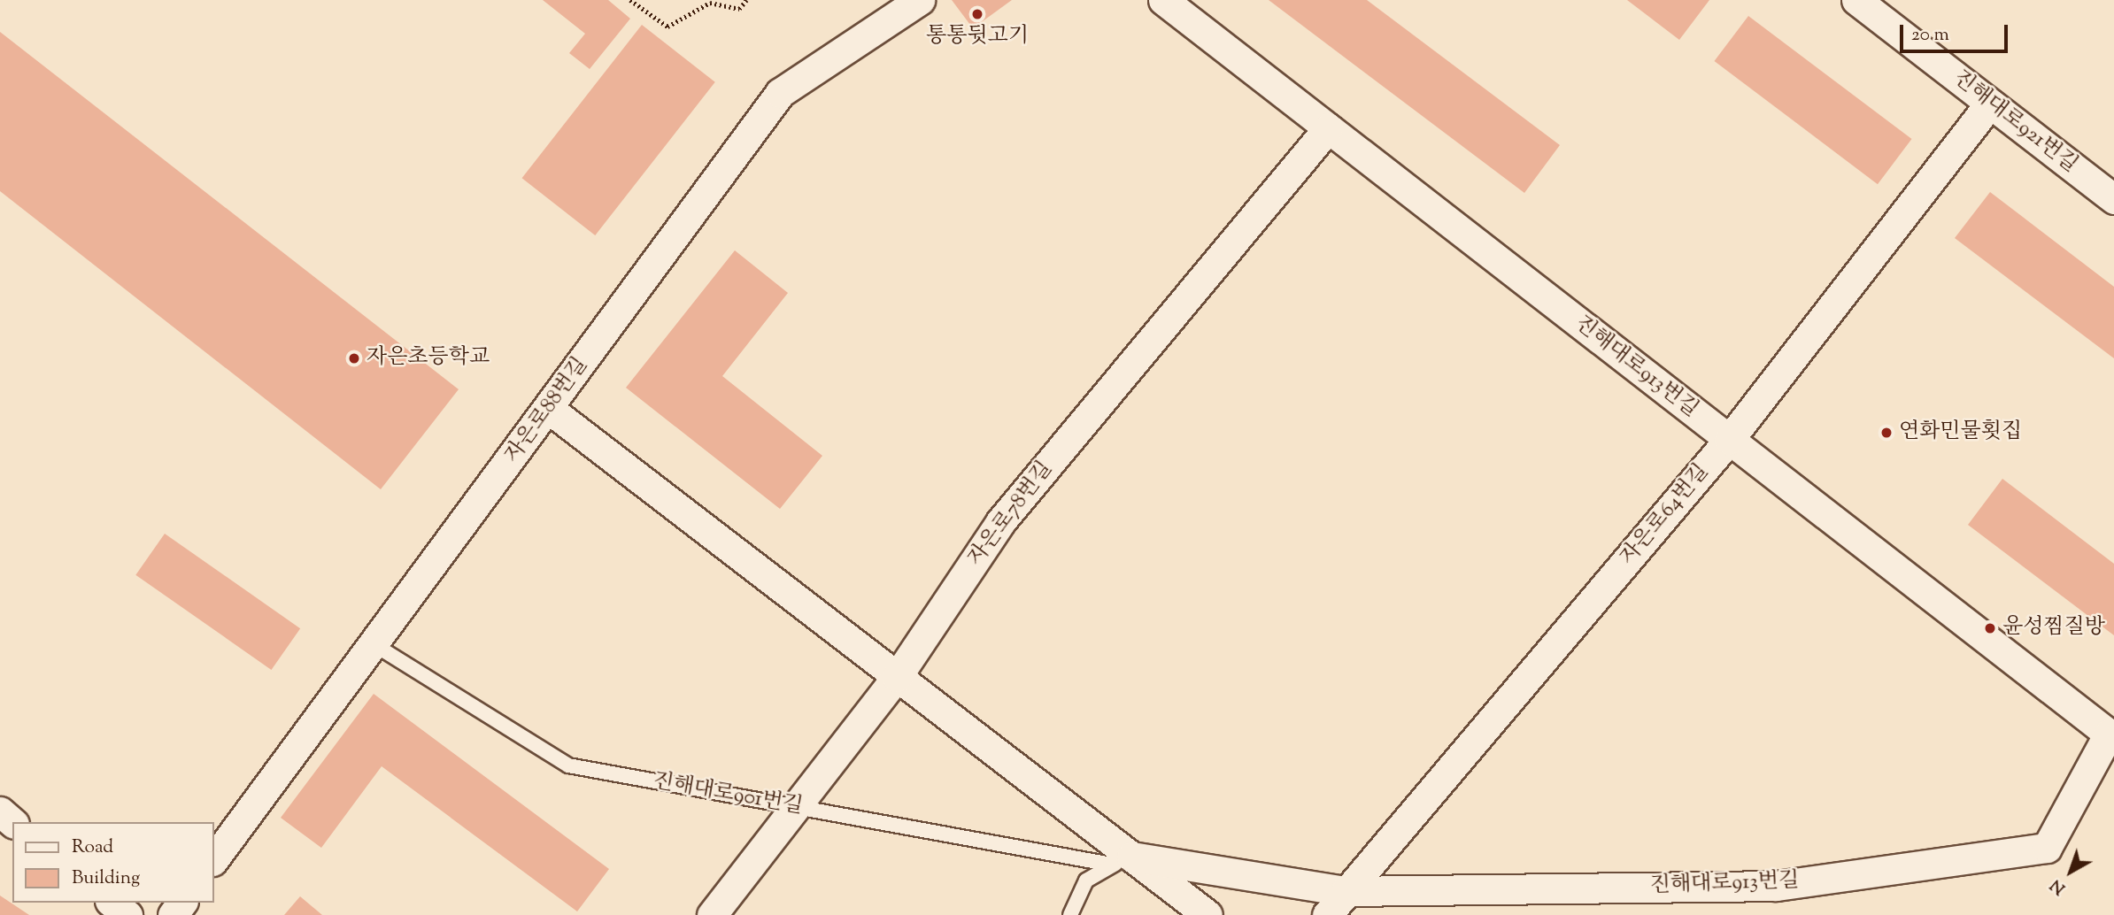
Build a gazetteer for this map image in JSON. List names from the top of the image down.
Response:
{
  "streets": {
    "street": [
      "진해대로921번길",
      "진해대로913번길",
      "자은로88번길",
      "자은로78번길",
      "자은로64번길",
      "진해대로901번길"
    ]
  },
  "crossings": [
    ["진해대로921번길", "자은로64번길"],
    ["진해대로913번길", "자은로78번길"],
    ["진해대로913번길", "자은로64번길"],
    ["자은로88번길", "진해대로901번길"],
    ["자은로78번길", "진해대로901번길"]
  ],
  "places": [
    "통통뒷고기",
    "자은초등학교",
    "연화민물횟집",
    "윤성찜질방"
  ],
  "legend": ["Road", "Building"],
  "scale_bar": "20 m",
  "north": "bottom left"
}
